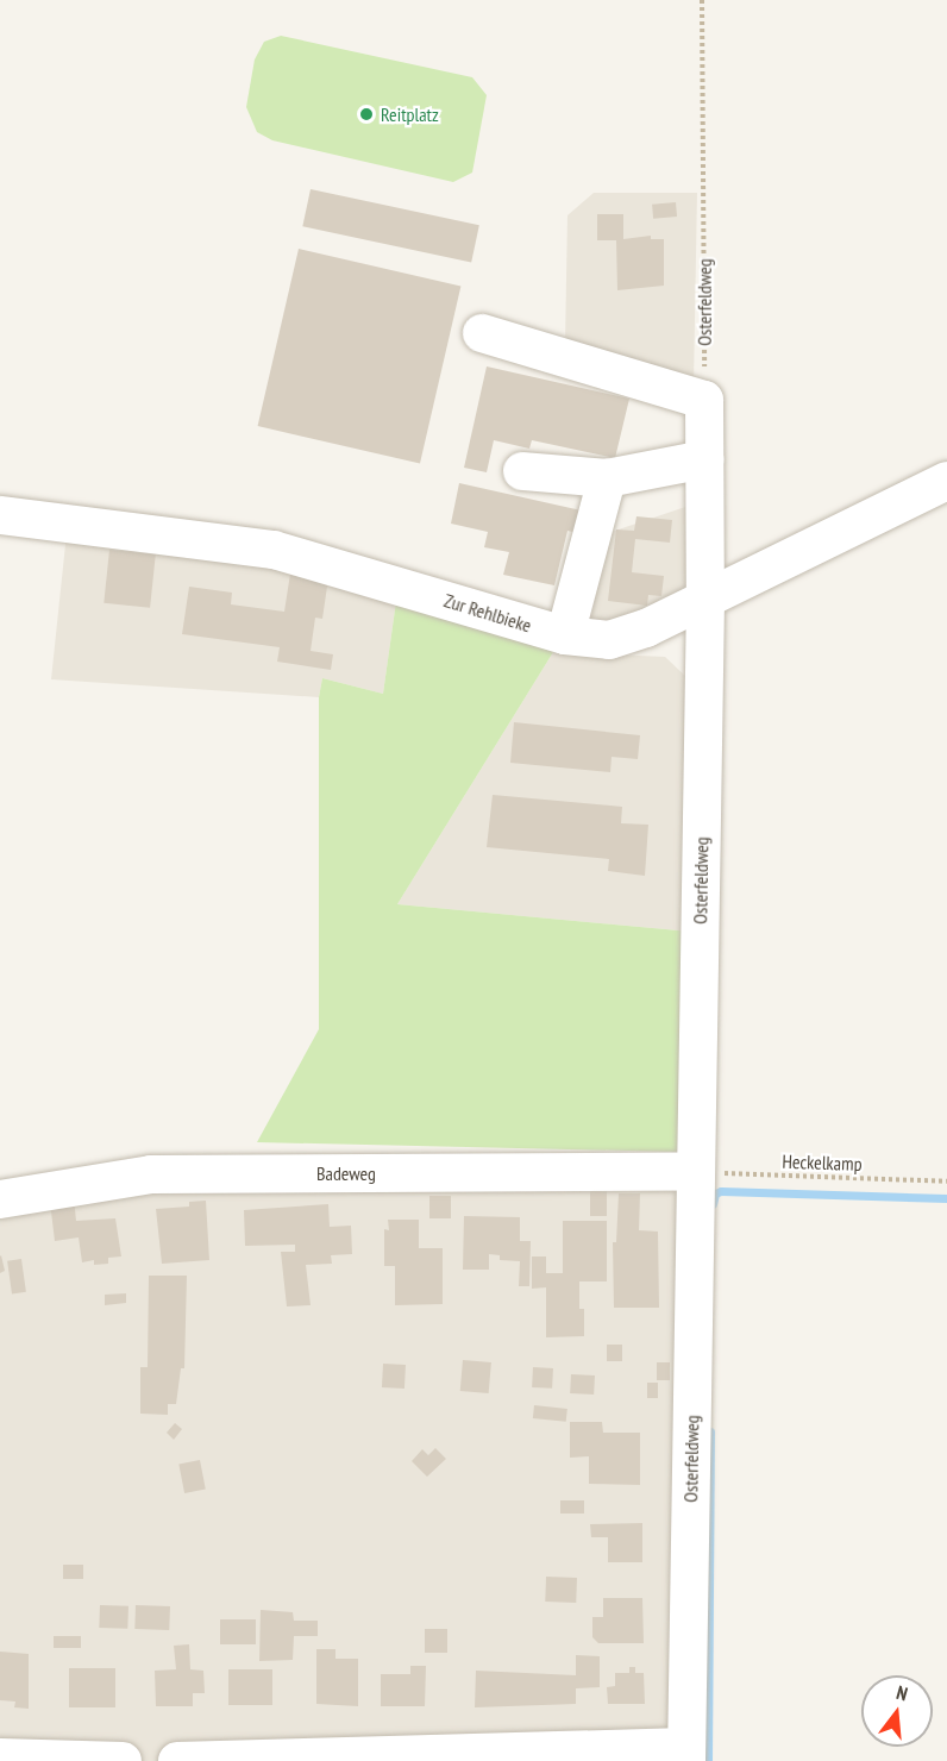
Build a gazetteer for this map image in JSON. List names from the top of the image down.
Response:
{
  "streets": {
    "street": ["Osterfeldweg", "Zur Rehlbieke", "Badeweg"],
    "path": ["Heckelkamp"]
  },
  "crossings": [
    ["Osterfeldweg", "Zur Rehlbieke"],
    ["Osterfeldweg", "Heckelkamp"],
    ["Osterfeldweg", "Badeweg"],
    ["Heckelkamp", "Badeweg"]
  ],
  "places": ["Reitplatz"],
  "north": "top"
}
